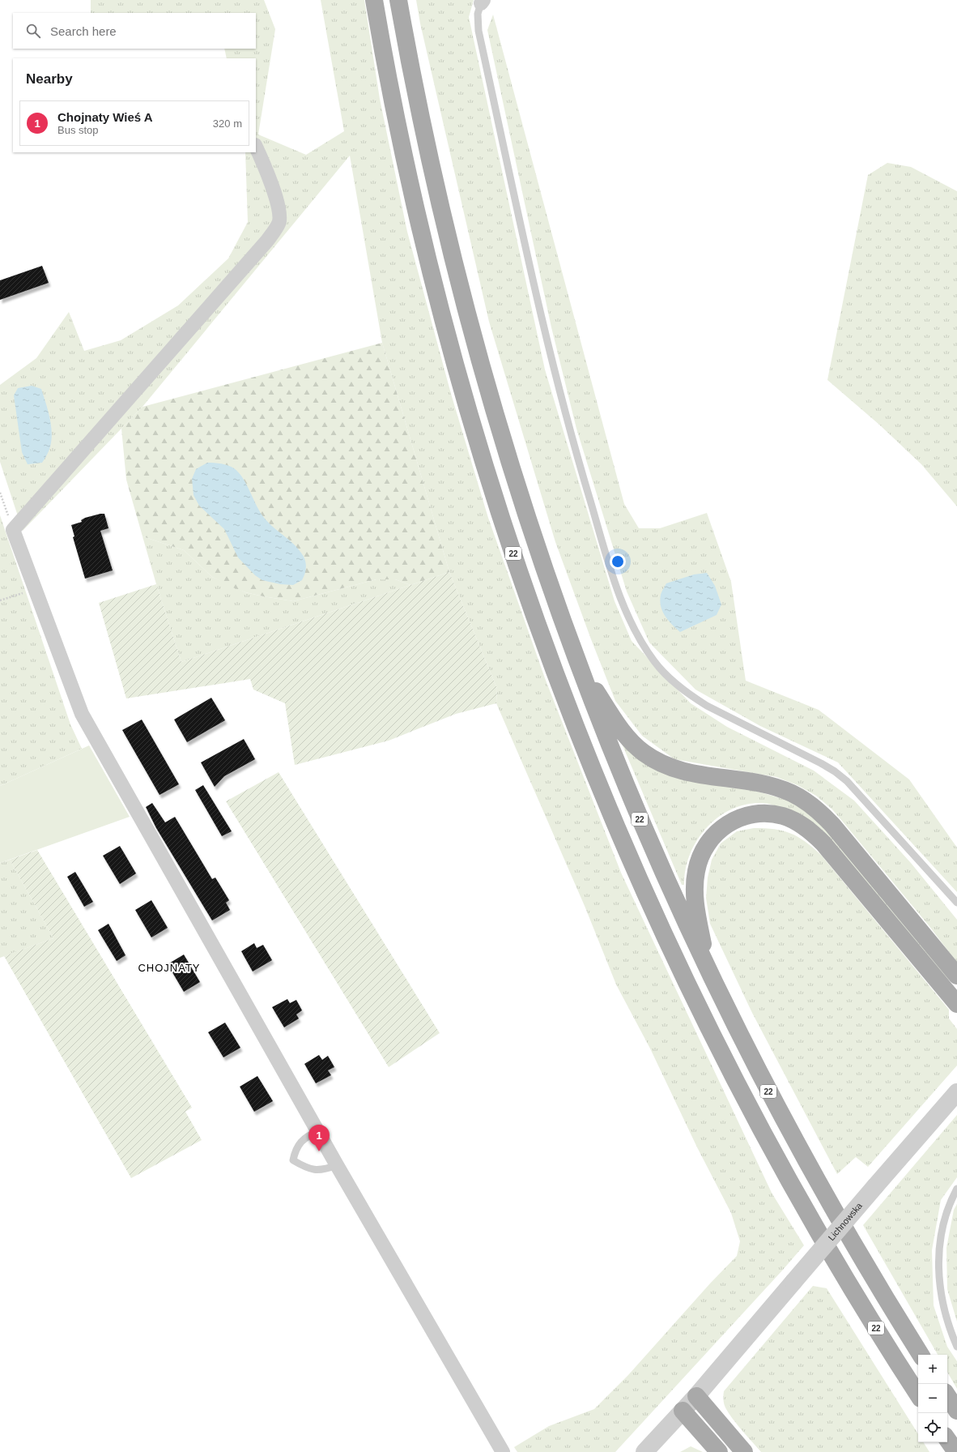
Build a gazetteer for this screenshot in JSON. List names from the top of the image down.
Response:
{
  "streets": {
    "main road": ["22"],
    "street": ["Lichnowska"]
  },
  "districts": ["CHOJNATY"],
  "page": {
    "search": "Search here",
    "heading": "Nearby",
    "list": [
      {
        "mark": "1",
        "name": "Chojnaty Wieś A",
        "note": "Bus stop",
        "value": "320 m"
      }
    ],
    "pins": "1",
    "map_buttons": ["+", "−"]
  }
}
